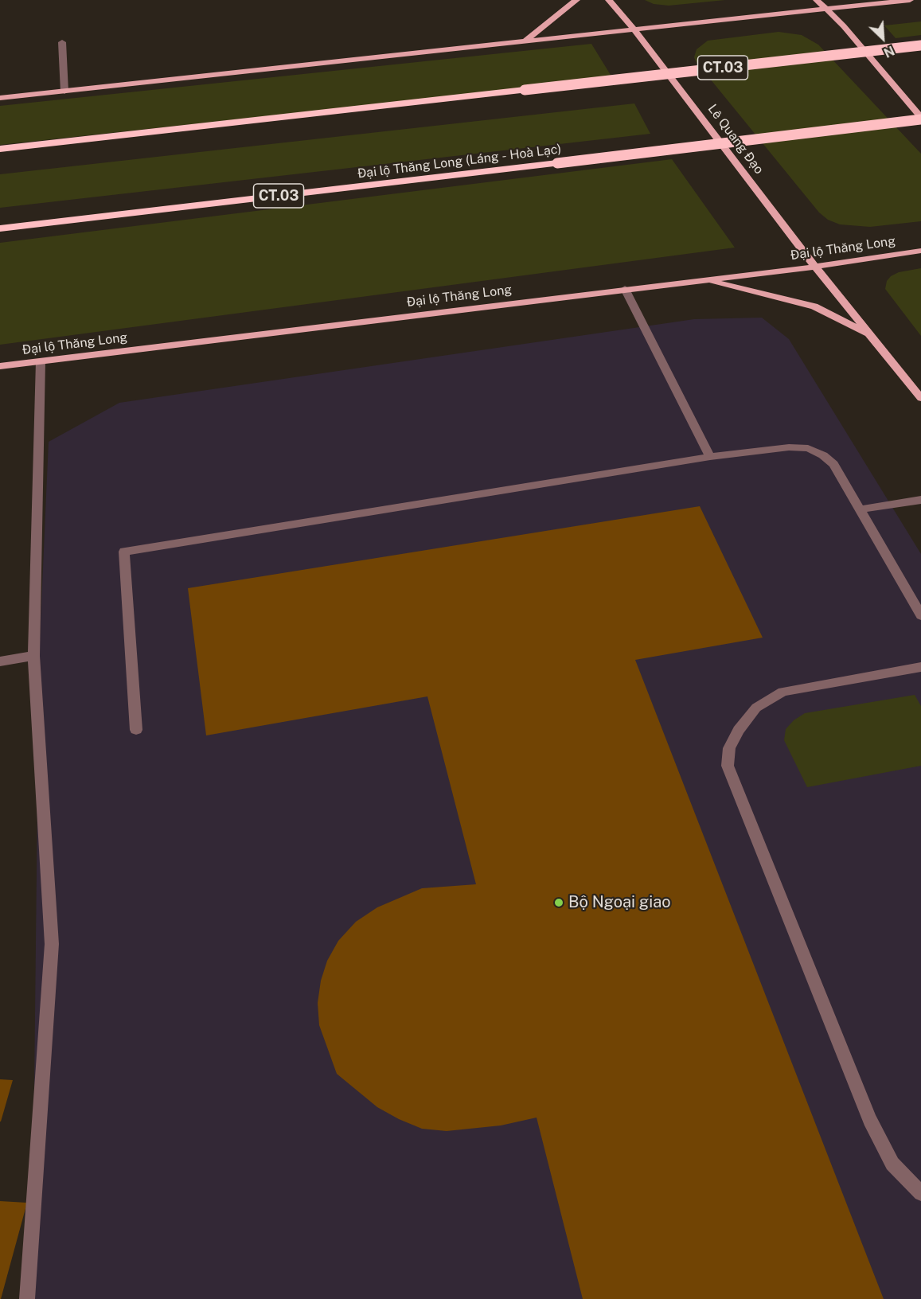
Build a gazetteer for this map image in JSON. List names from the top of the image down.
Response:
{
  "streets": {
    "highway": ["CT.03", "Đại lộ Thăng Long (Láng - Hoà Lạc)"],
    "main road": ["Lê Quang Đạo", "Đại lộ Thăng Long"]
  },
  "crossings": [
    ["Lê Quang Đạo", "Đại lộ Thăng Long"]
  ],
  "places": ["Bộ Ngoại giao"],
  "north": "bottom right"
}
